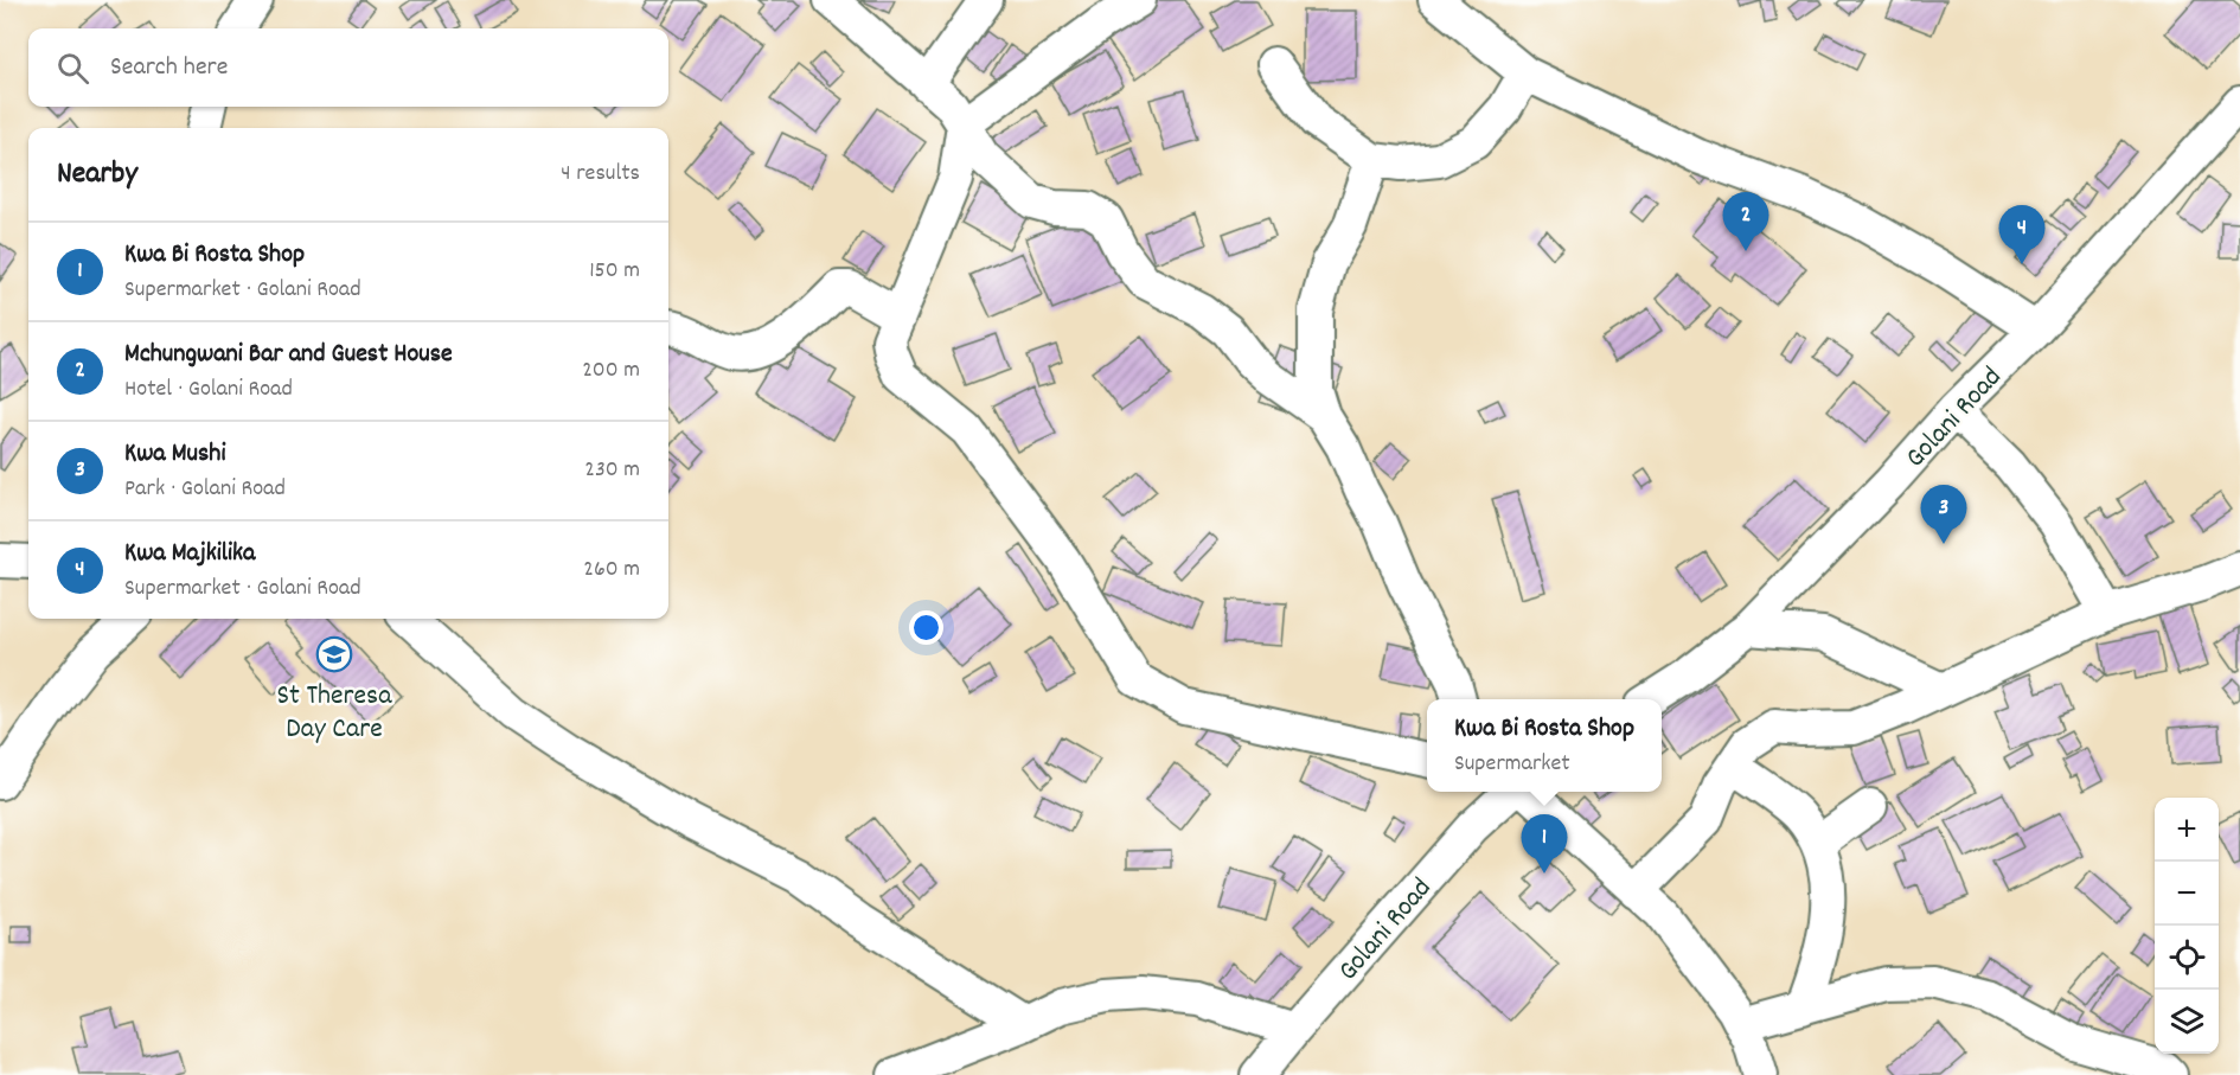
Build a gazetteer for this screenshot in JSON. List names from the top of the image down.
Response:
{
  "streets": {
    "street": ["Golani Road"]
  },
  "places": {
    "school or university": ["St Theresa Day Care"]
  },
  "page": {
    "search": "Search here",
    "heading": ["Nearby", "4 results"],
    "pins": [
      "2",
      "4",
      "3",
      "1"
    ],
    "list": [
      {
        "mark": "1",
        "name": "Kwa Bi Rosta Shop",
        "note": "Supermarket · Golani Road",
        "value": "150 m"
      },
      {
        "mark": "2",
        "name": "Mchungwani Bar and Guest House",
        "note": "Hotel · Golani Road",
        "value": "200 m"
      },
      {
        "mark": "3",
        "name": "Kwa Mushi",
        "note": "Park · Golani Road",
        "value": "230 m"
      },
      {
        "mark": "4",
        "name": "Kwa Majkilika",
        "note": "Supermarket · Golani Road",
        "value": "260 m"
      }
    ],
    "popup": ["Kwa Bi Rosta Shop", "Supermarket"],
    "map_buttons": ["+", "−"]
  }
}
